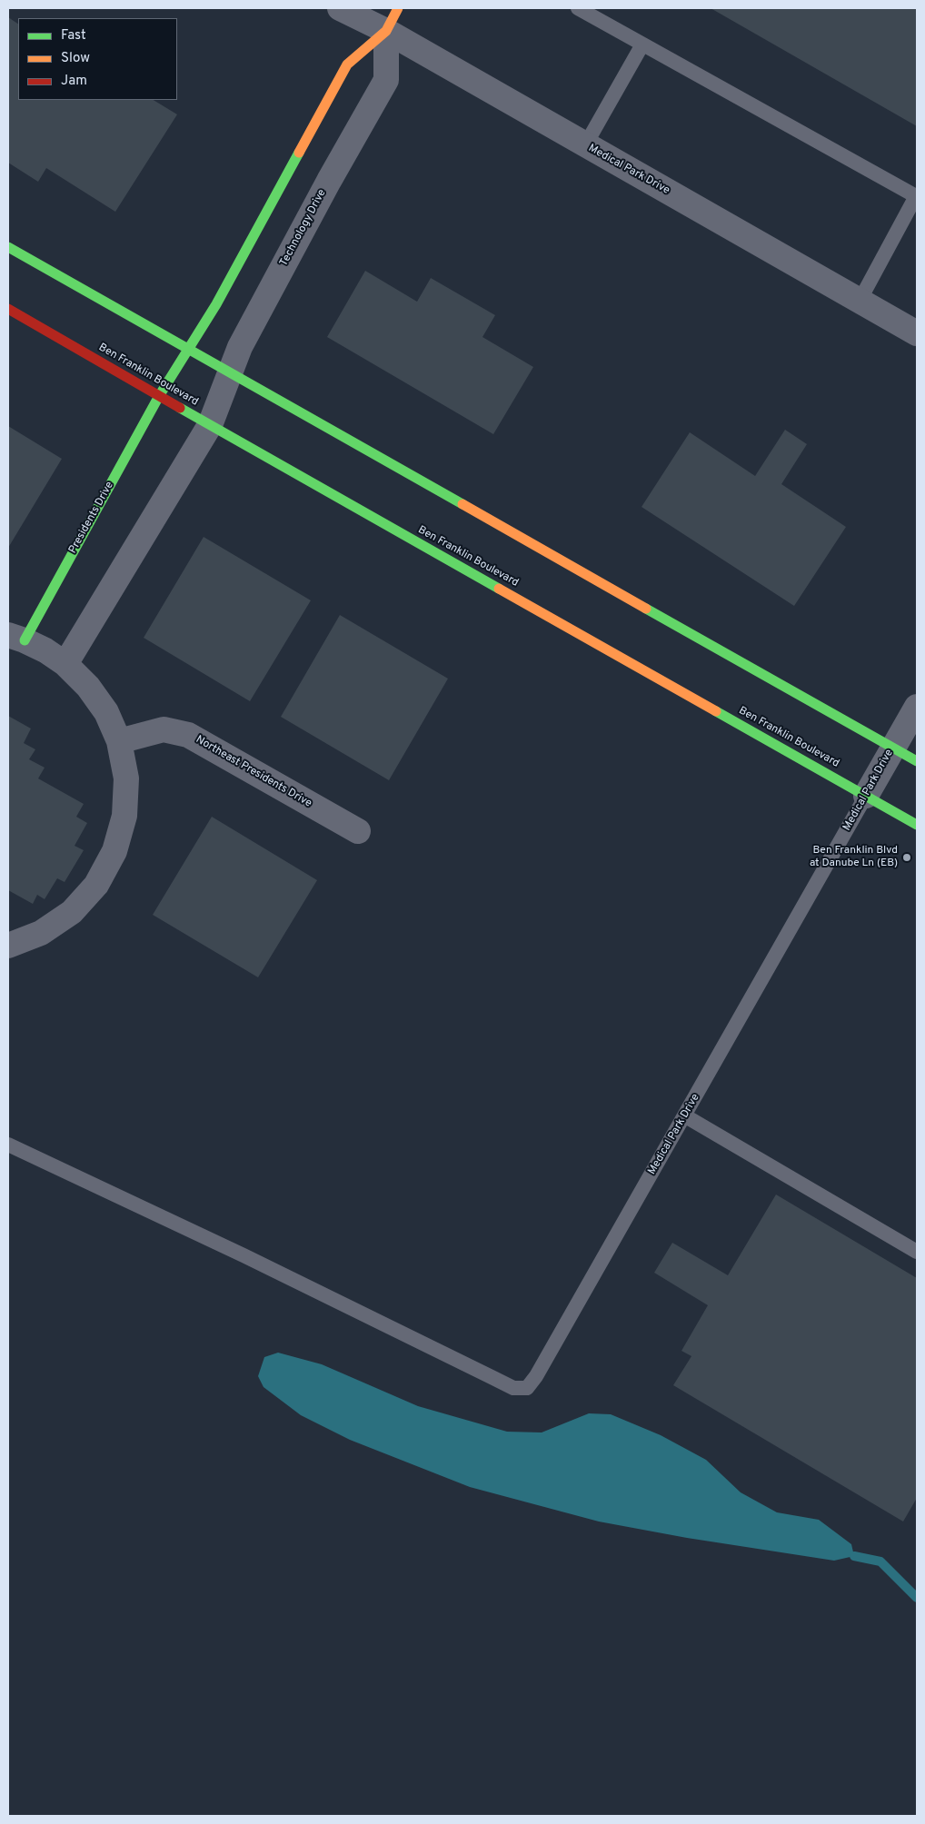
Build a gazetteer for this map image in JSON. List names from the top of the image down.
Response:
{
  "streets": {
    "street": [
      "Medical Park Drive",
      "Technology Drive",
      "Ben Franklin Boulevard",
      "Presidents Drive",
      "Northeast Presidents Drive"
    ]
  },
  "crossings": [
    ["Medical Park Drive", "Technology Drive"],
    ["Medical Park Drive", "Ben Franklin Boulevard"],
    ["Technology Drive", "Ben Franklin Boulevard"],
    ["Technology Drive", "Presidents Drive"],
    ["Ben Franklin Boulevard", "Presidents Drive"],
    ["Presidents Drive", "Northeast Presidents Drive"]
  ],
  "places": ["Ben Franklin Blvd at Danube Ln (EB)"],
  "legend": ["Fast", "Slow", "Jam"]
}
